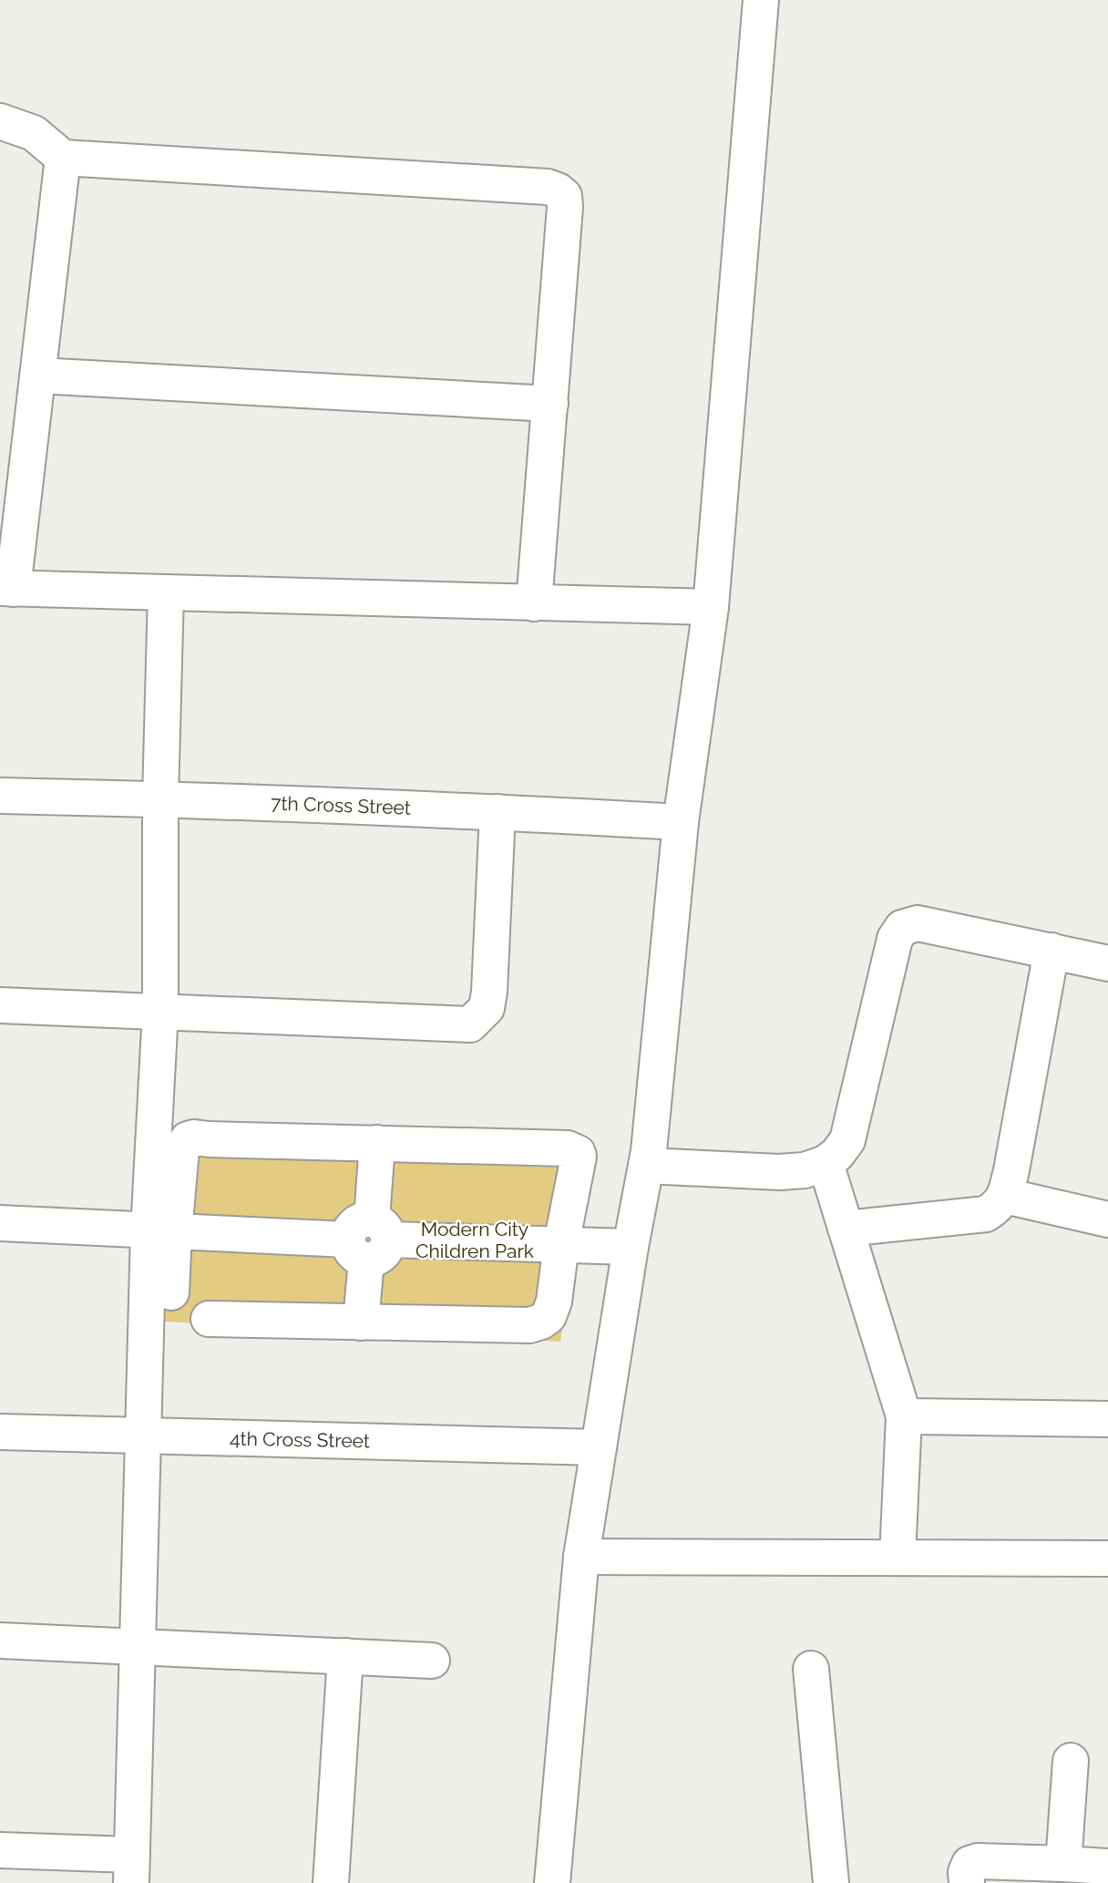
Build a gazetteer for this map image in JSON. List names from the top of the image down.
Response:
{
  "streets": {
    "street": ["7th Cross Street", "4th Cross Street"]
  },
  "parks": ["Modern City Children Park"]
}
